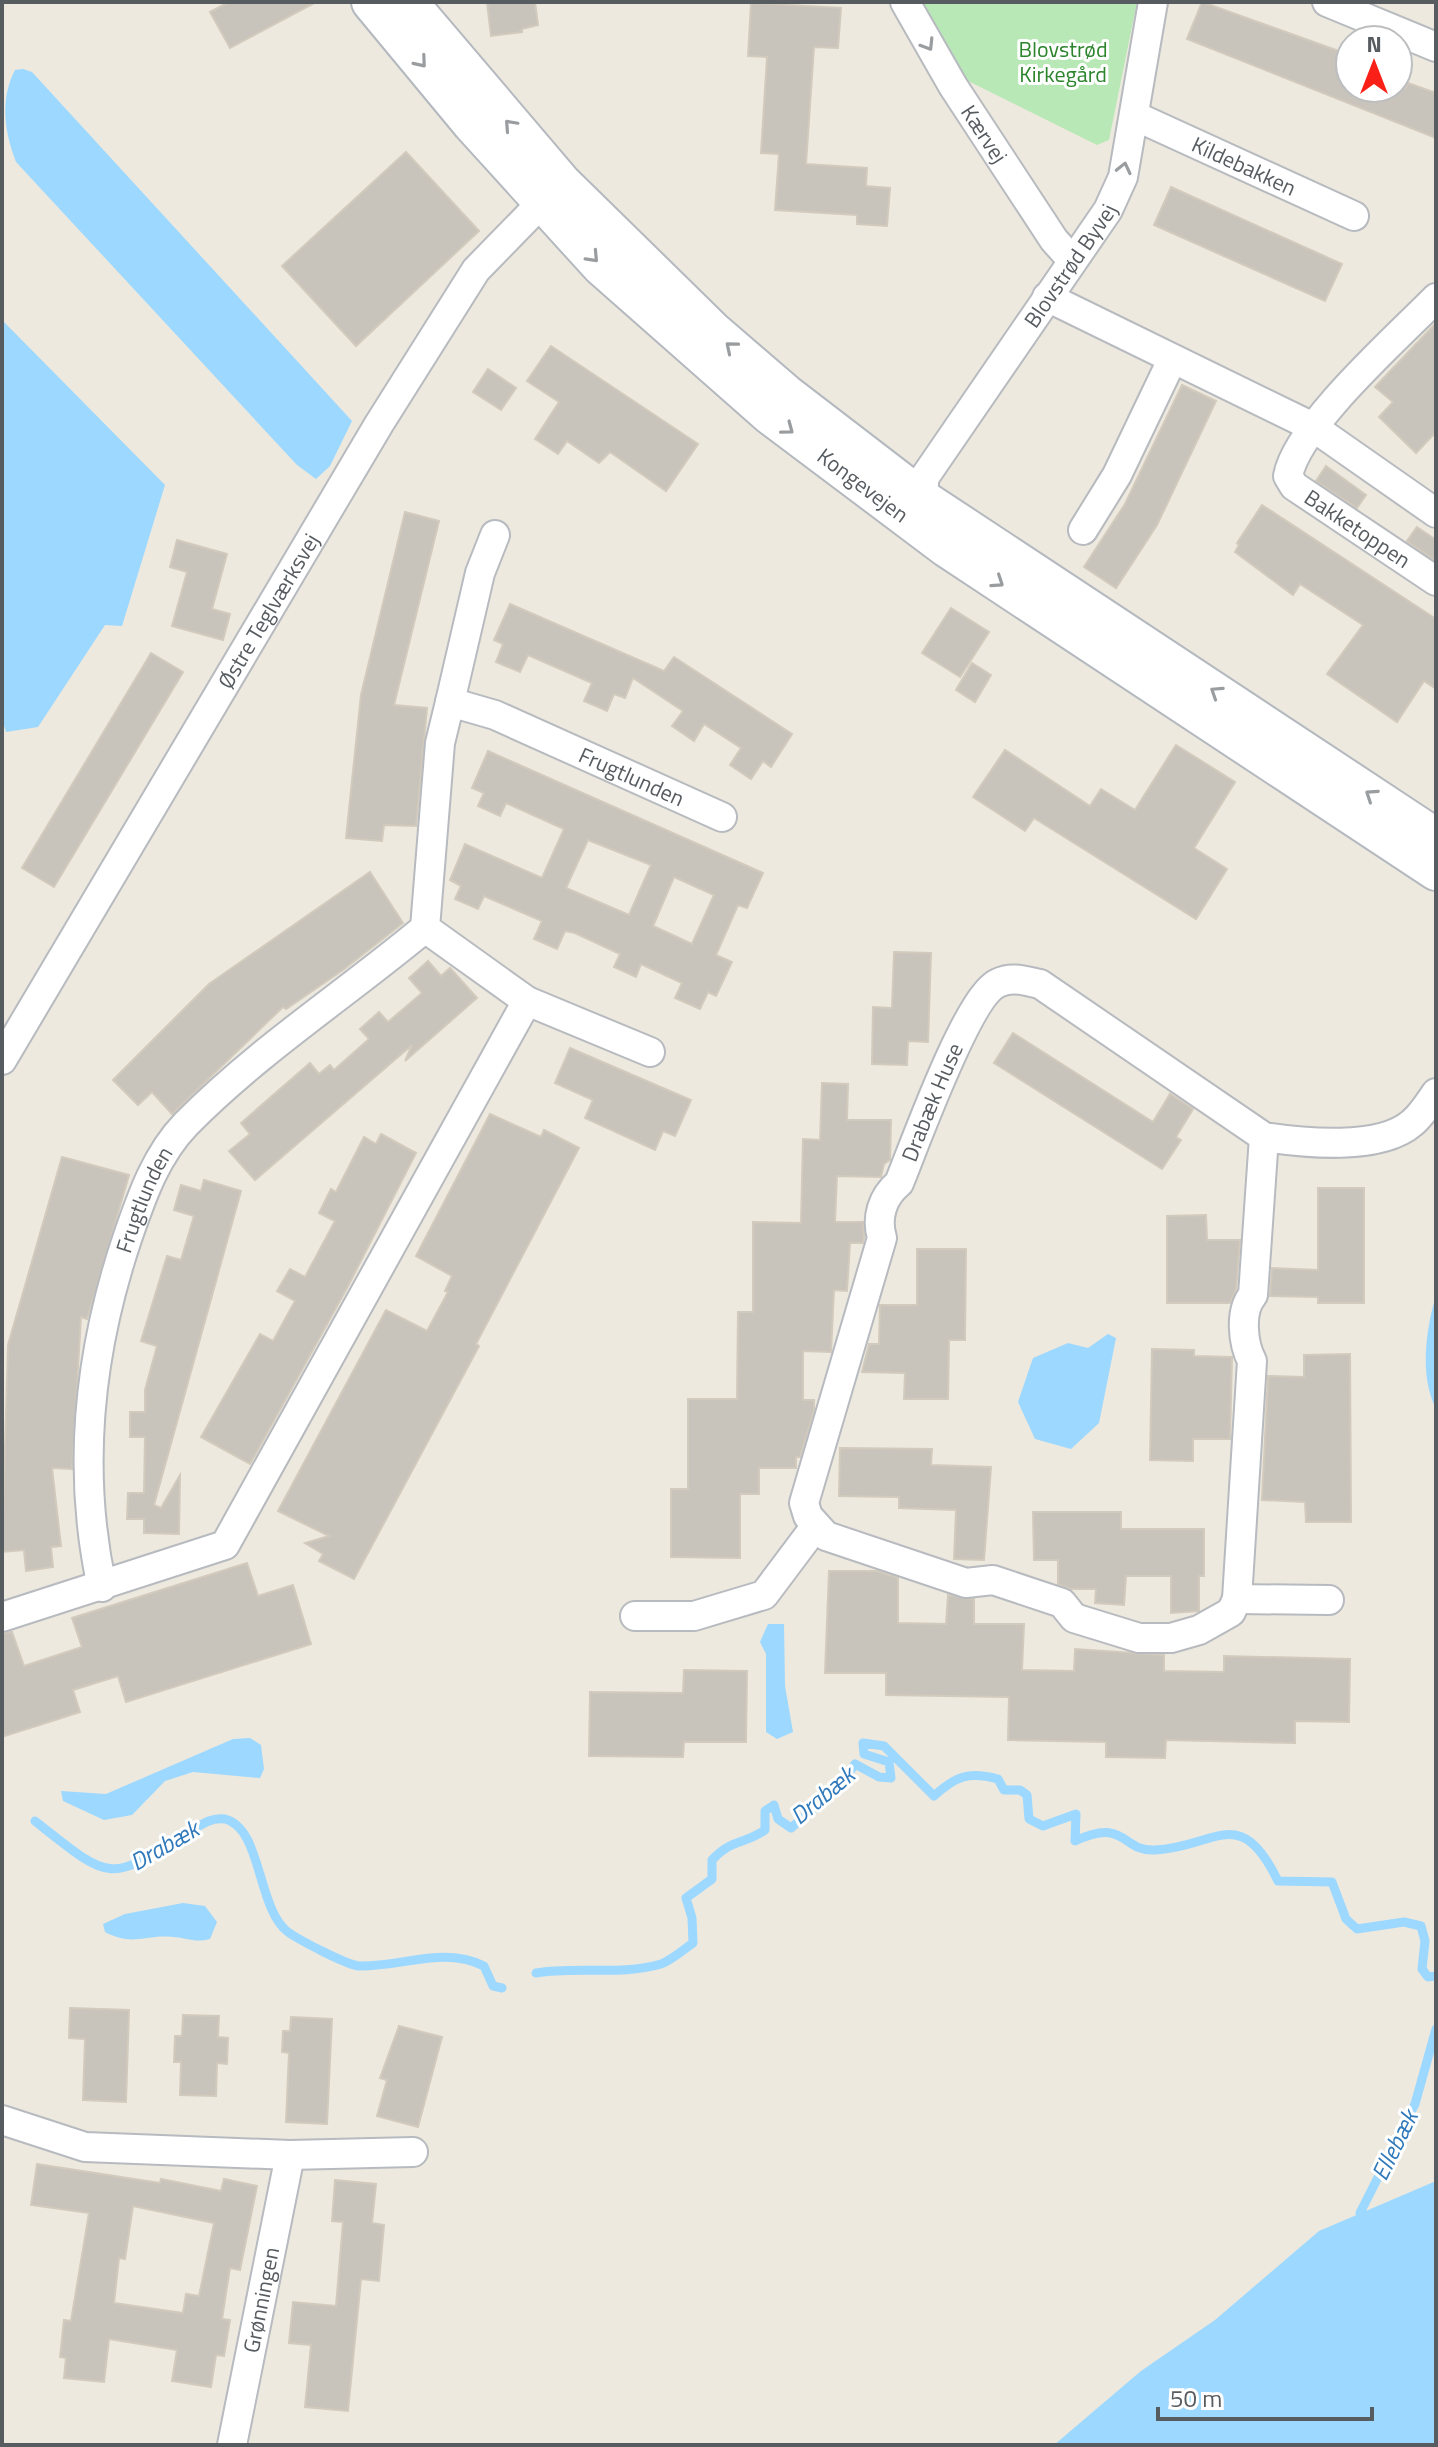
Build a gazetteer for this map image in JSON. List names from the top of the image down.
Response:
{
  "streets": {
    "main road": ["Kongevejen"],
    "street": [
      "Kærvej",
      "Kildebakken",
      "Blovstrød Byvej",
      "Bakketoppen",
      "Østre Teglværksvej",
      "Frugtlunden",
      "Drabæk Huse",
      "Grønningen"
    ]
  },
  "crossings": [
    ["Kærvej", "Blovstrød Byvej"],
    ["Kildebakken", "Blovstrød Byvej"],
    ["Blovstrød Byvej", "Kongevejen"],
    ["Kongevejen", "Østre Teglværksvej"]
  ],
  "one_way": ["Kærvej"],
  "water": ["Drabæk", "Ellebæk"],
  "parks": ["Blovstrød Kirkegård"],
  "scale_bar": "50 m",
  "north": "top"
}
